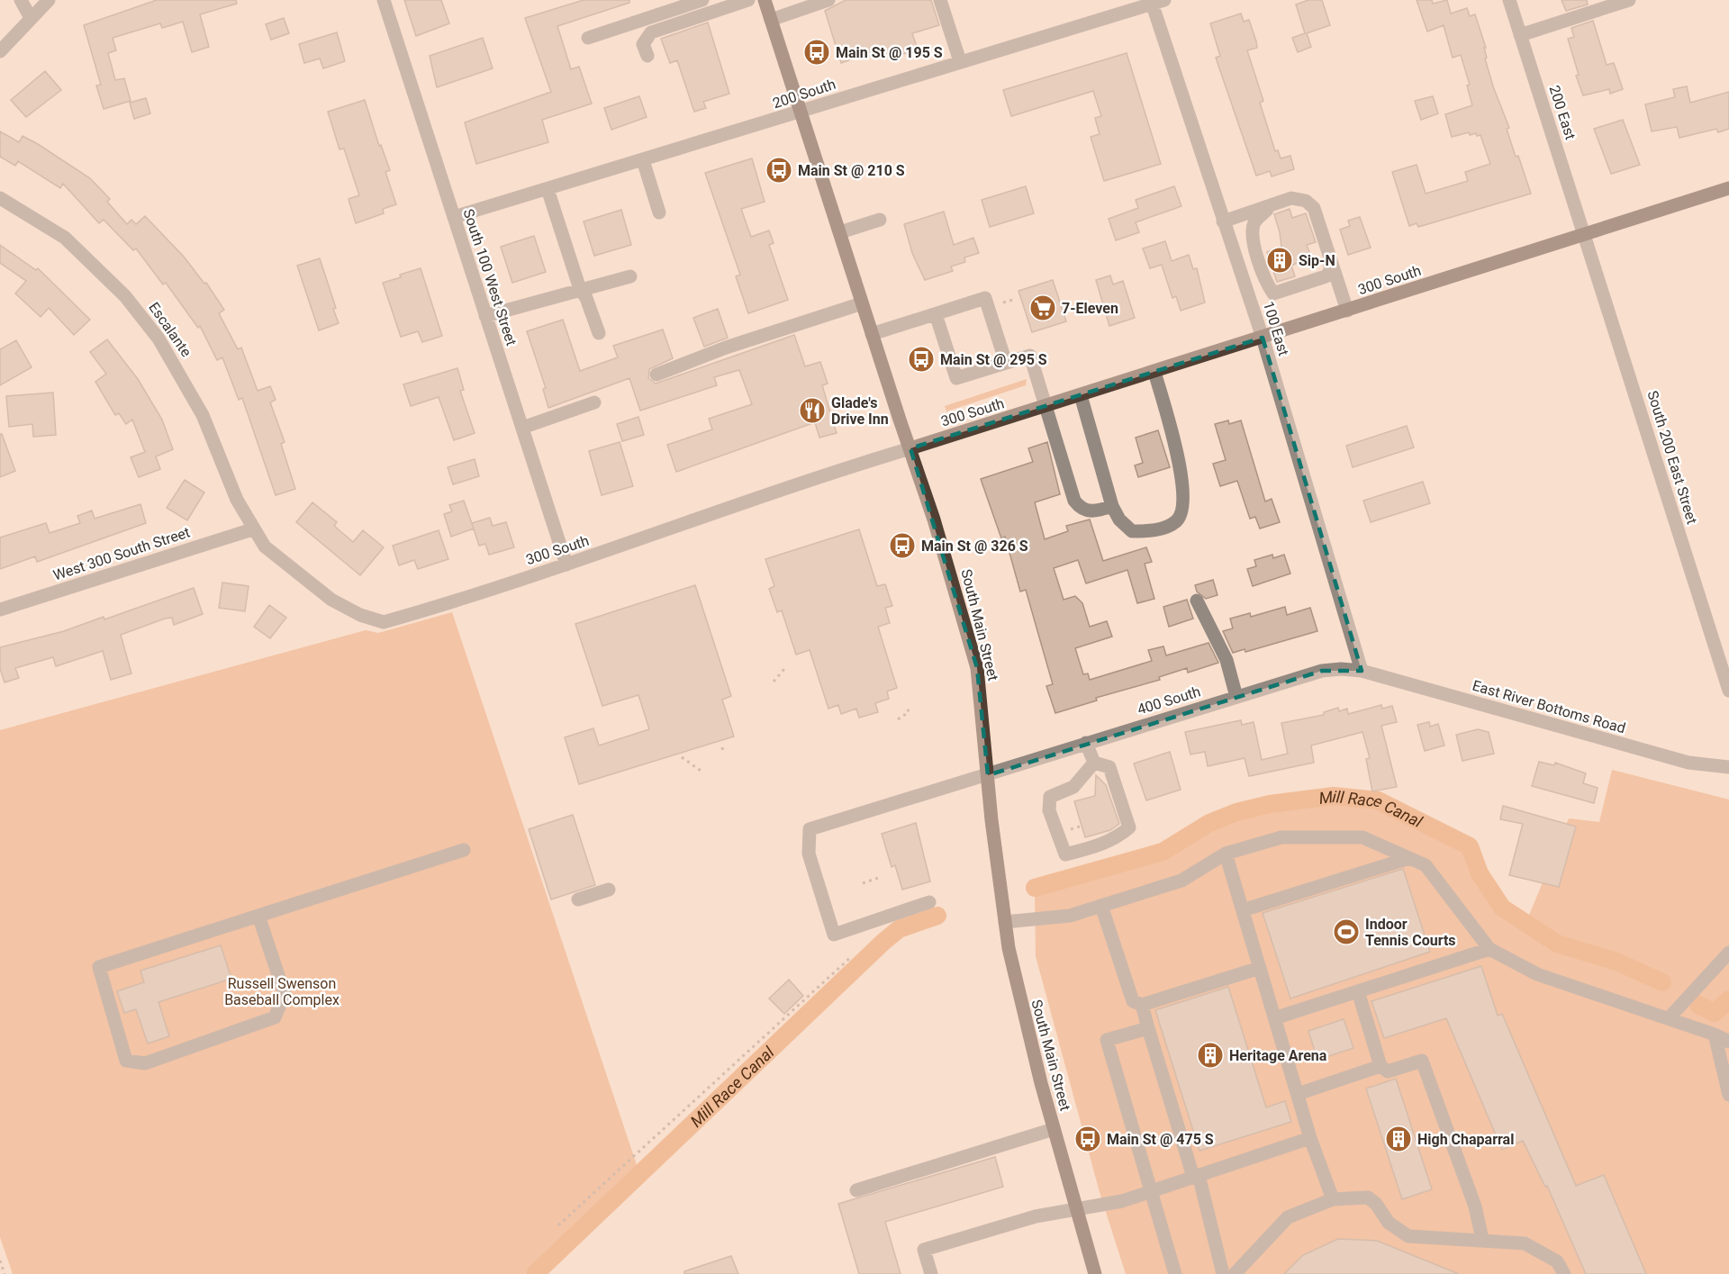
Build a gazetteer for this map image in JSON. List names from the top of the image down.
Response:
{
  "streets": {
    "main road": ["300 South", "South Main Street"],
    "street": [
      "200 South",
      "200 East",
      "South 100 West Street",
      "100 East",
      "Escalante",
      "South 200 East Street",
      "West 300 South Street",
      "400 South",
      "East River Bottoms Road"
    ]
  },
  "crossings": [
    ["200 South", "South 100 West Street"],
    ["200 South", "100 East"],
    ["200 South", "South Main Street"],
    ["200 East", "300 South"],
    ["200 East", "South 200 East Street"],
    ["South 100 West Street", "300 South"],
    ["300 South", "100 East"],
    ["300 South", "Escalante"],
    ["300 South", "South 200 East Street"],
    ["300 South", "West 300 South Street"],
    ["300 South", "South Main Street"],
    ["100 East", "400 South"],
    ["100 East", "East River Bottoms Road"],
    ["Escalante", "West 300 South Street"],
    ["South Main Street", "400 South"],
    ["400 South", "East River Bottoms Road"]
  ],
  "water": ["Mill Race Canal"],
  "parks": ["Russell Swenson Baseball Complex"],
  "places": {
    "bus stop": [
      "Main St @ 195 S",
      "Main St @ 210 S",
      "Main St @ 295 S",
      "Main St @ 326 S",
      "Main St @ 475 S"
    ],
    "building": ["Sip-N", "Heritage Arena", "High Chaparral"],
    "supermarket": ["7-Eleven"],
    "restaurant": ["Glade's Drive Inn"],
    "sports": ["Indoor Tennis Courts"]
  }
}
